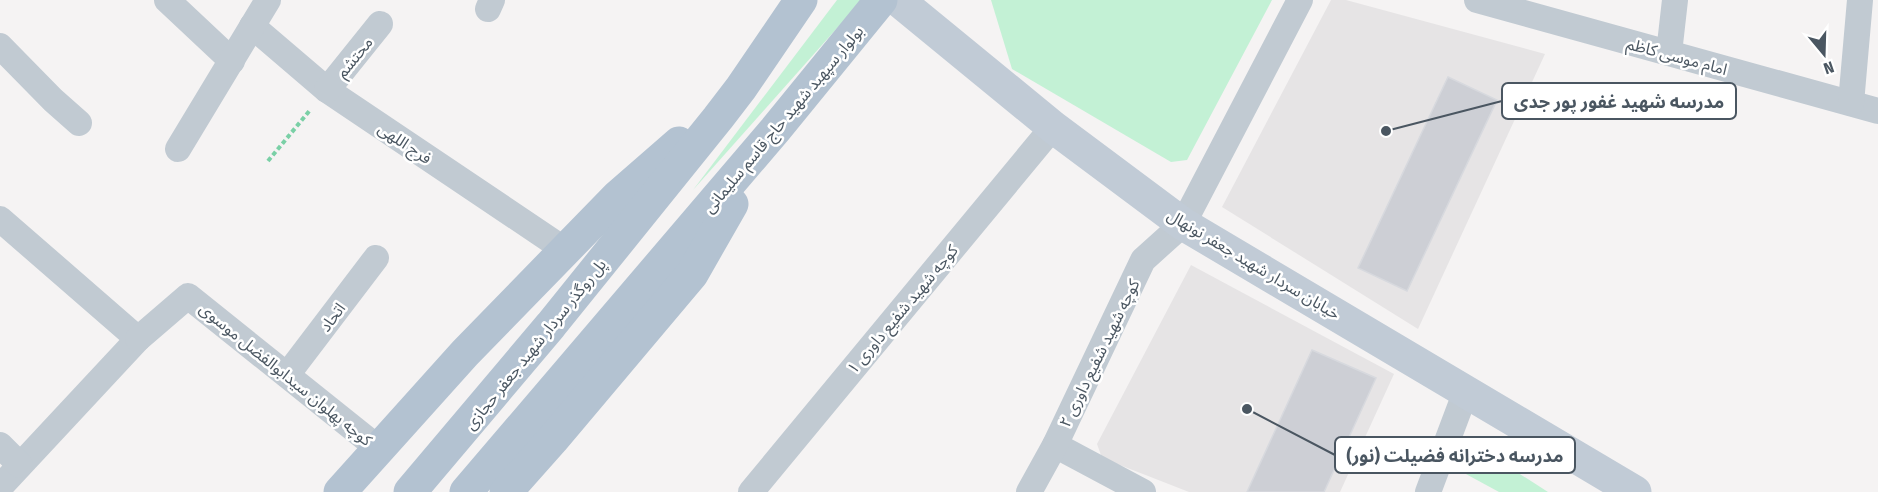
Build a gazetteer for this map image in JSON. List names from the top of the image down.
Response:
{
  "streets": {
    "main road": ["بولوار سپهبد شهید حاج قاسم سلیمانی", "خیابان سردار شهید جعفر نونهال", "پل روگذر سردار شهید جعفر حجازی"],
    "street": [
      "امام موسی کاظم",
      "محتشم",
      "فرج اللهی",
      "کوچه شهید شفیع داوری ۱",
      "اتحاد",
      "کوچه شهید شفیع داوری ۲",
      "کوچه پهلوان سیدابوالفضل موسوی"
    ]
  },
  "crossings": [
    ["محتشم", "فرج اللهی"],
    ["خیابان سردار شهید جعفر نونهال", "کوچه شهید شفیع داوری ۱"],
    ["خیابان سردار شهید جعفر نونهال", "کوچه شهید شفیع داوری ۲"],
    ["اتحاد", "کوچه پهلوان سیدابوالفضل موسوی"]
  ],
  "places": ["مدرسه شهید غفور پور جدی", "مدرسه دخترانه فضیلت (نور)"],
  "north": "bottom"
}
